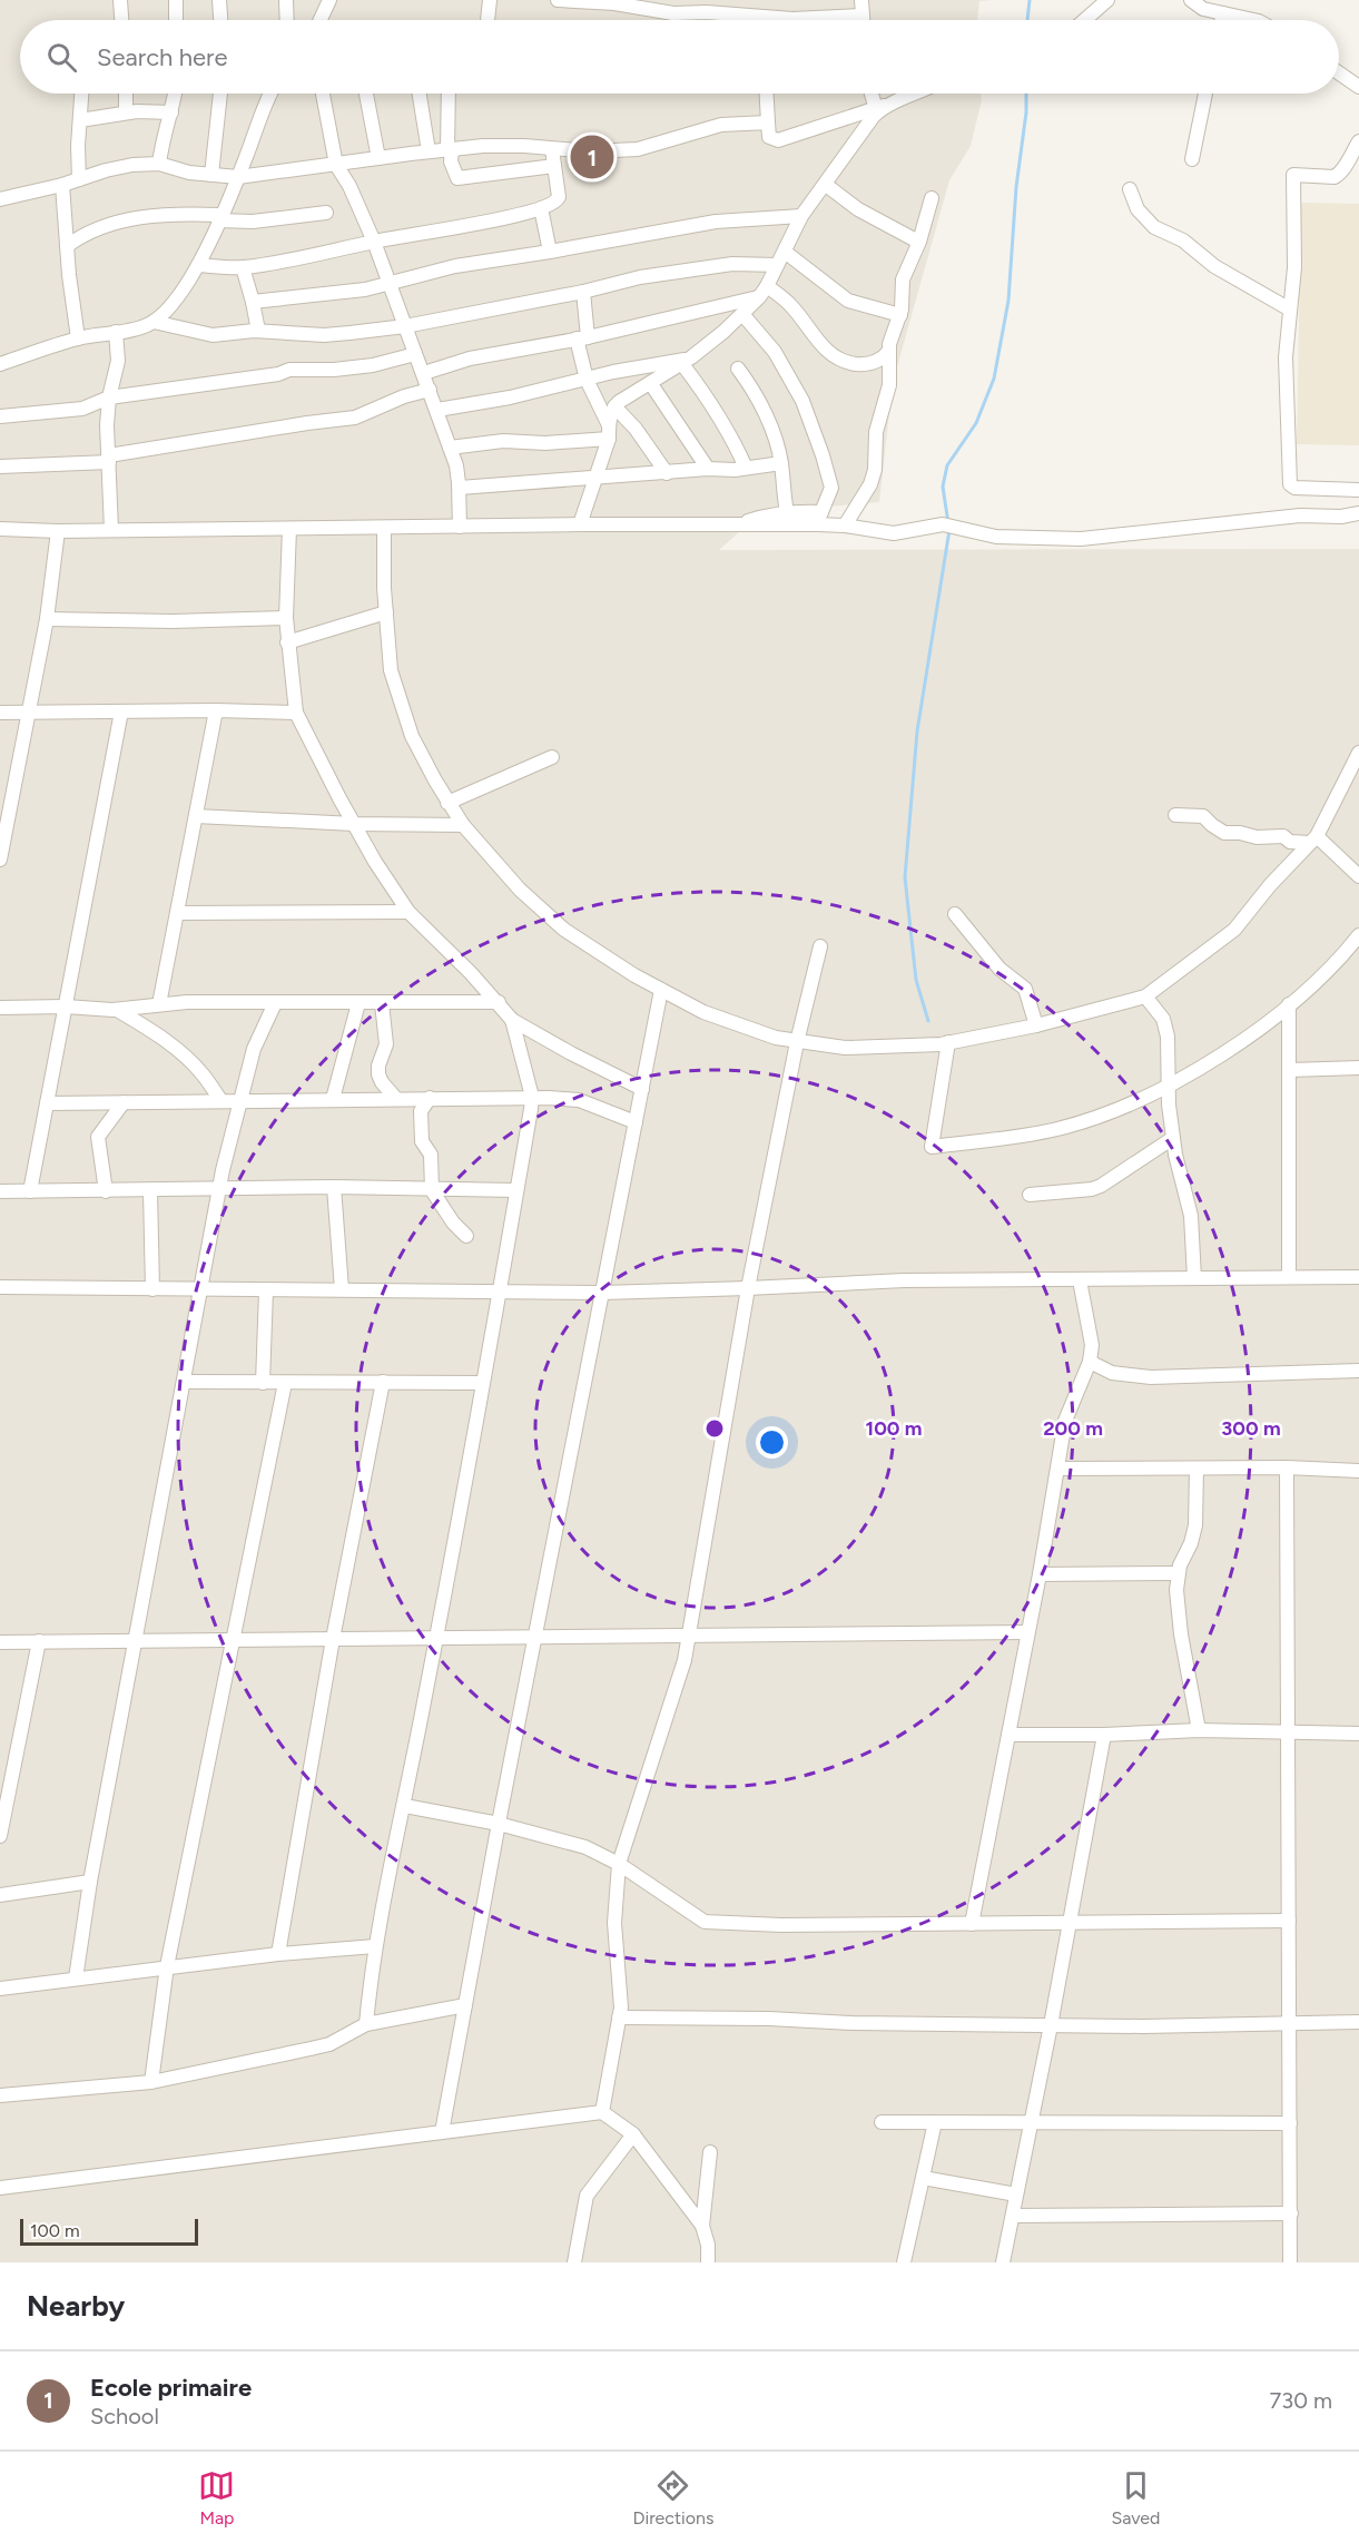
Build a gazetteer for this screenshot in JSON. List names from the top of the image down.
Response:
{
  "scale_bar": "100 m",
  "page": {
    "search": "Search here",
    "pins": "1",
    "scale": "100 m",
    "heading": "Nearby",
    "list": [
      {
        "mark": "1",
        "name": "Ecole primaire",
        "note": "School",
        "value": "730 m"
      }
    ],
    "nav": ["Map", "Directions", "Saved"]
  },
  "rings": ["100 m", "200 m", "300 m"]
}
